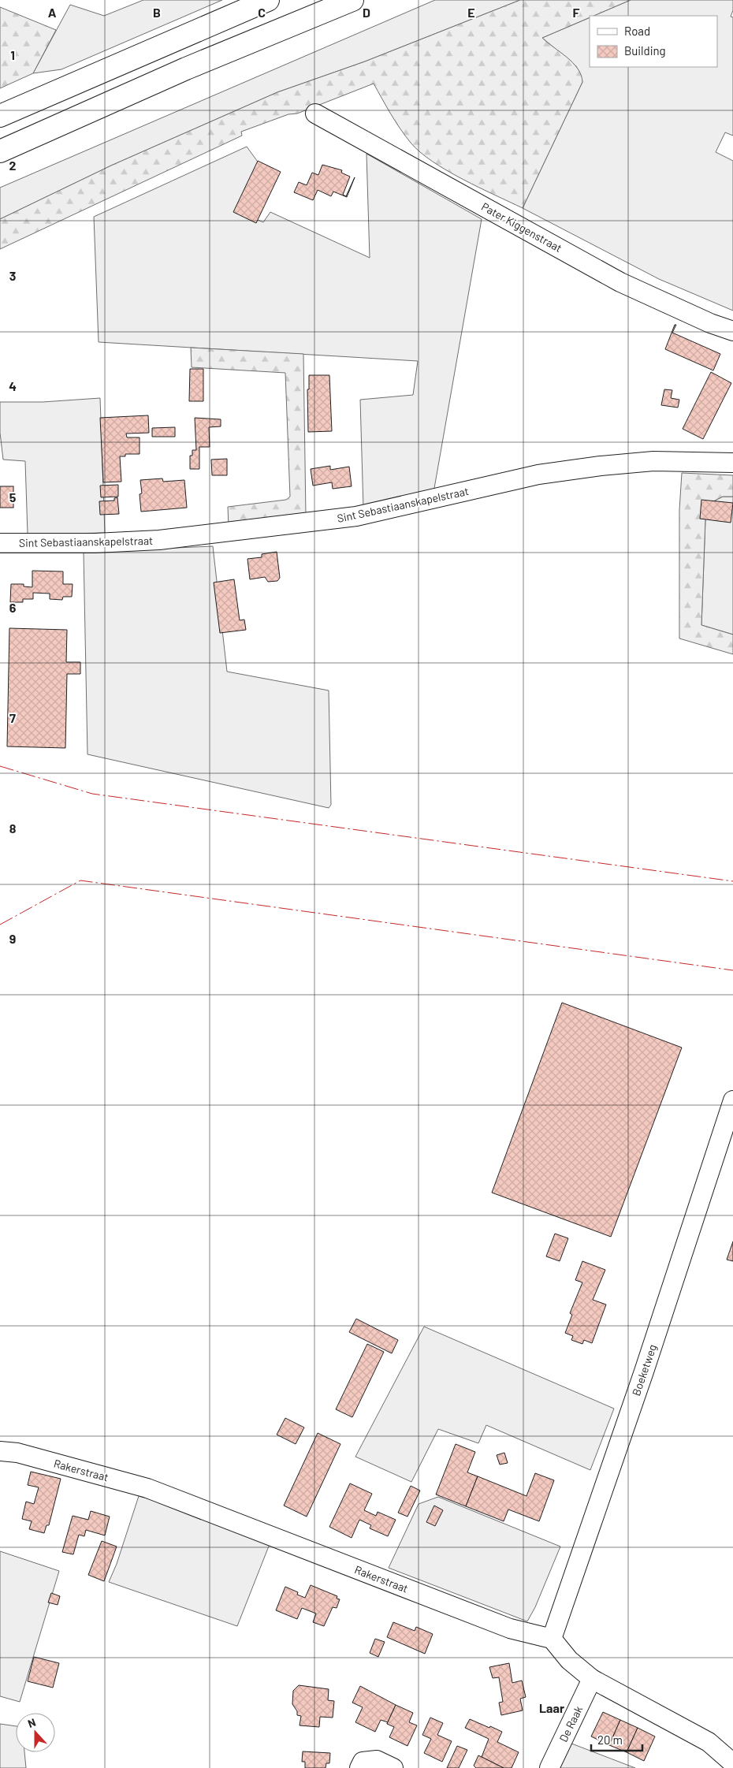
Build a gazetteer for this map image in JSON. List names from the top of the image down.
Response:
{
  "streets": {
    "street": [
      "Pater Kiggenstraat",
      "Sint Sebastiaanskapelstraat",
      "Boeketweg",
      "Rakerstraat",
      "De Raak"
    ]
  },
  "crossings": [
    ["Boeketweg", "Rakerstraat"]
  ],
  "districts": ["Laar"],
  "legend": ["Road", "Building"],
  "scale_bar": "20 m",
  "north": "top",
  "grid": {
    "columns": [
      "A",
      "B",
      "C",
      "D",
      "E",
      "F"
    ],
    "rows": [
      "1",
      "2",
      "3",
      "4",
      "5",
      "6",
      "7",
      "8",
      "9"
    ]
  }
}
